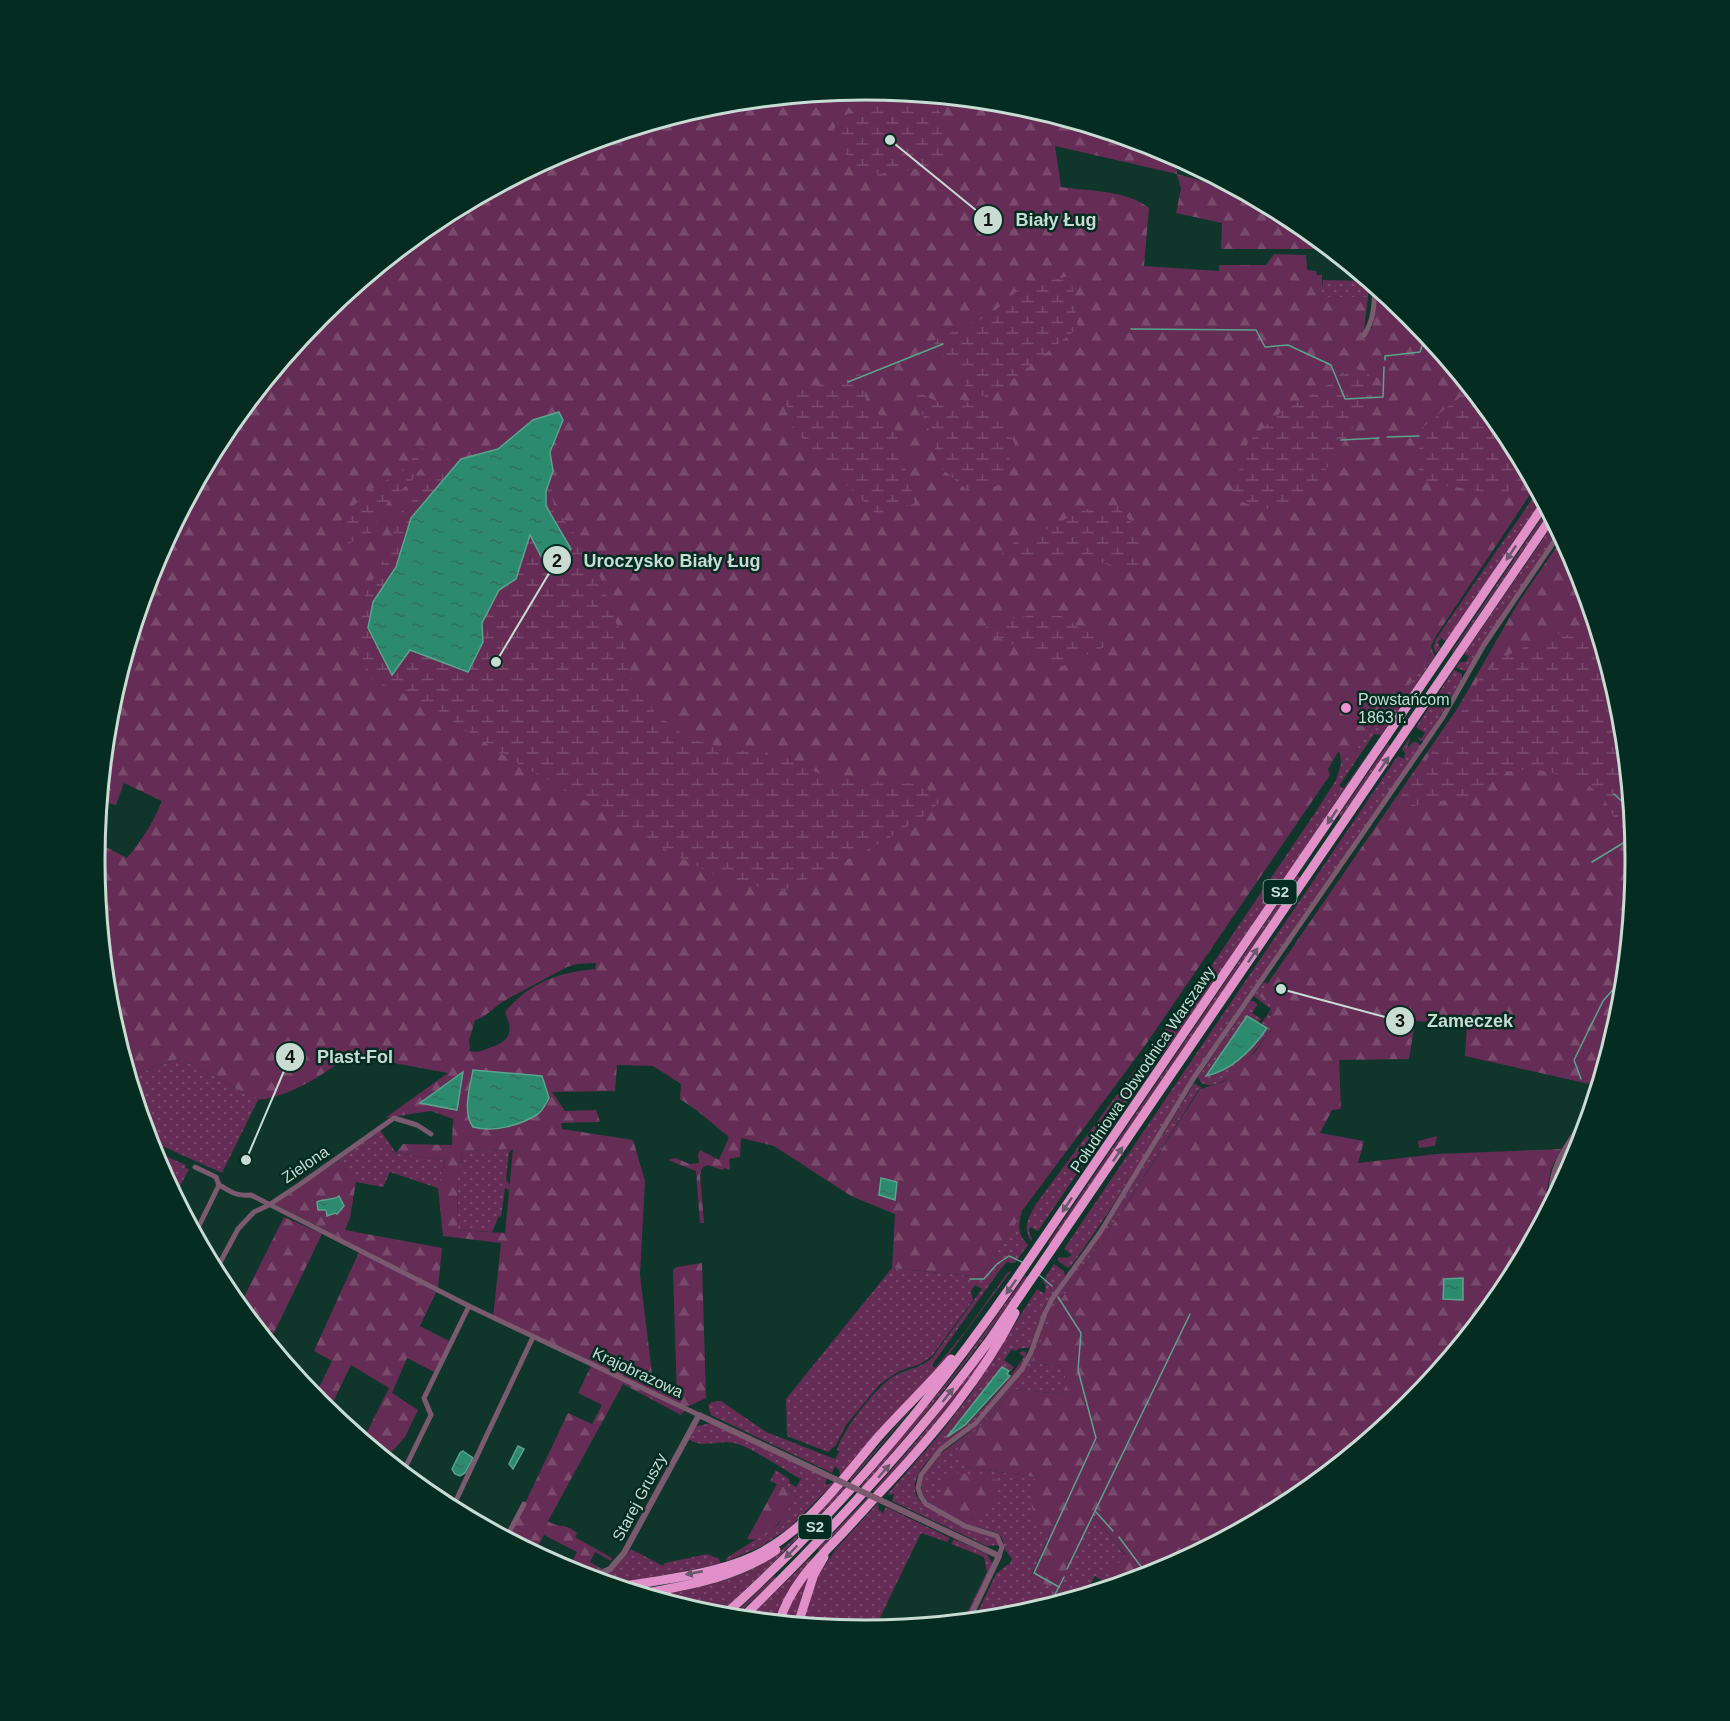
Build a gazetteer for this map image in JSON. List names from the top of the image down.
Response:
{
  "streets": {
    "highway": ["S2", "Południowa Obwodnica Warszawy"],
    "street": ["Zielona", "Krajobrazowa", "Starej Gruszy"]
  },
  "crossings": [
    ["Zielona", "Krajobrazowa"],
    ["Krajobrazowa", "Starej Gruszy"]
  ],
  "places": [
    "Biały Ług",
    "Uroczysko Biały Ług",
    "Powstańcom 1863 r.",
    "Zameczek",
    "Plast-Fol"
  ]
}
